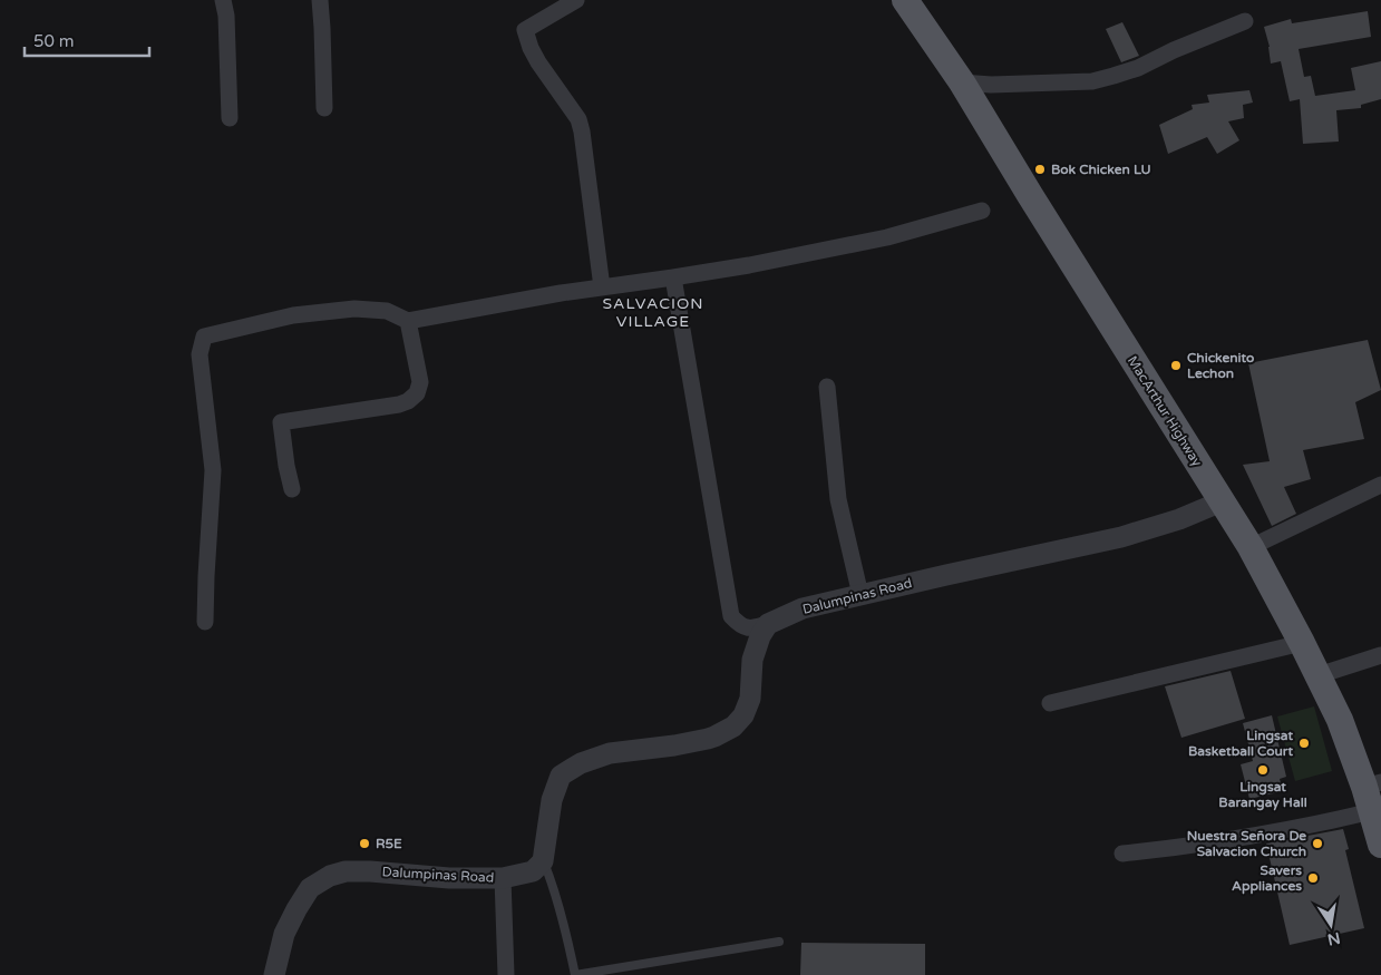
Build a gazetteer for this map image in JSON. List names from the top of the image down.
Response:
{
  "streets": {
    "main road": ["MacArthur Highway"],
    "street": ["Dalumpinas Road"]
  },
  "crossings": [
    ["MacArthur Highway", "Dalumpinas Road"]
  ],
  "districts": ["SALVACION VILLAGE"],
  "places": [
    "Bok Chicken LU",
    "Chickenito Lechon",
    "Lingsat Basketball Court",
    "Lingsat Barangay Hall",
    "R5E",
    "Nuestra Señora De Salvacion Church",
    "Savers Appliances"
  ],
  "scale_bar": "50 m",
  "north": "bottom"
}
